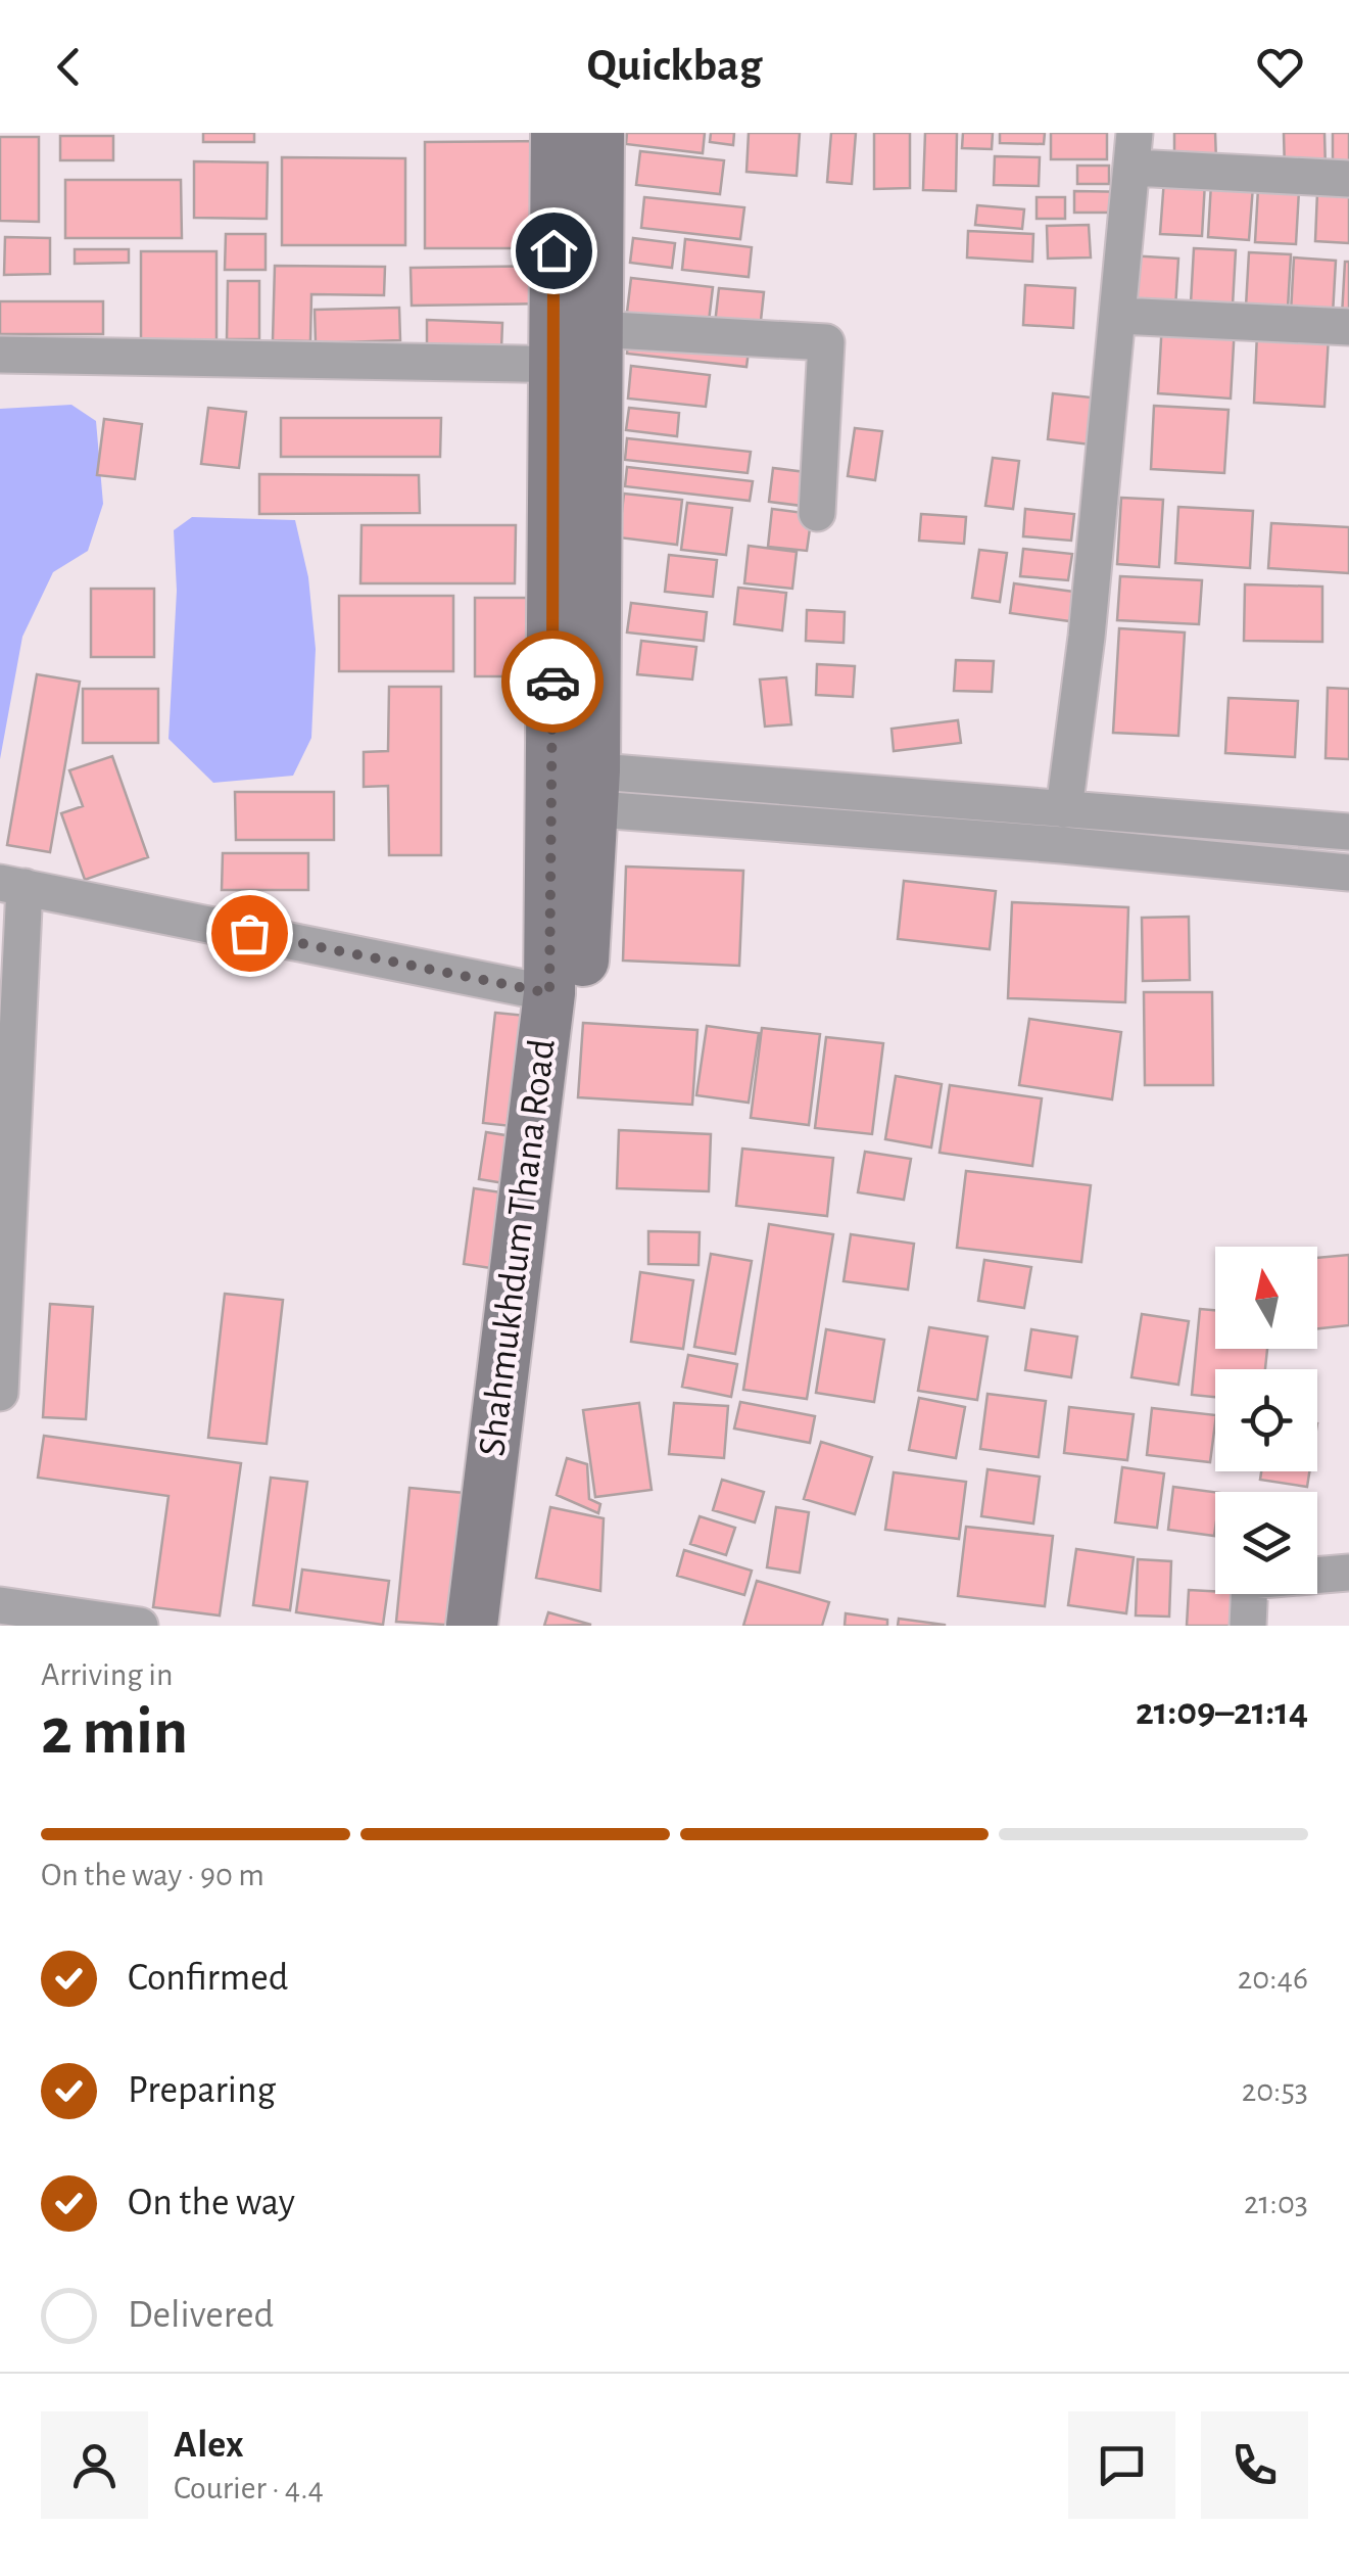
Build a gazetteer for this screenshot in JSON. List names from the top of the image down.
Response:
{
  "streets": {
    "main road": ["Shahmukhdum Thana Road"]
  },
  "north": "top",
  "page": {
    "header": "Quickbag",
    "heading": ["2 min", "Arriving in", "21:09–21:14"],
    "panel": ["Alex", "Courier · 4.4"],
    "bar": "On the way · 90 m",
    "list": [
      ["Confirmed", "20:46"],
      ["Preparing", "20:53"],
      ["On the way", "21:03"],
      "Delivered"
    ]
  }
}
